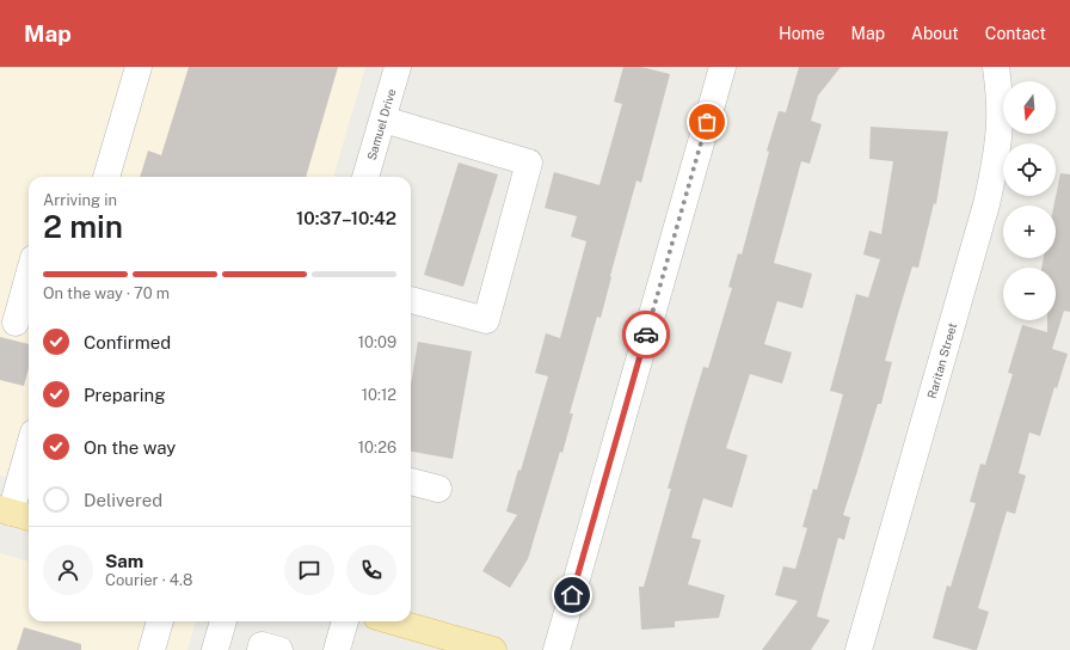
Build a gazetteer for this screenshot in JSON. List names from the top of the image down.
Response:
{
  "streets": {
    "street": ["Samuel Drive", "Raritan Street"]
  },
  "north": "bottom",
  "page": {
    "header": "Map",
    "nav": [
      "Home",
      "Map",
      "About",
      "Contact"
    ],
    "map_buttons": ["+", "−"],
    "heading": ["2 min", "Arriving in", "10:37–10:42"],
    "panel": ["Sam", "Courier · 4.8"],
    "bar": "On the way · 70 m",
    "list": [
      ["Confirmed", "10:09"],
      ["Preparing", "10:12"],
      ["On the way", "10:26"],
      "Delivered"
    ]
  }
}
